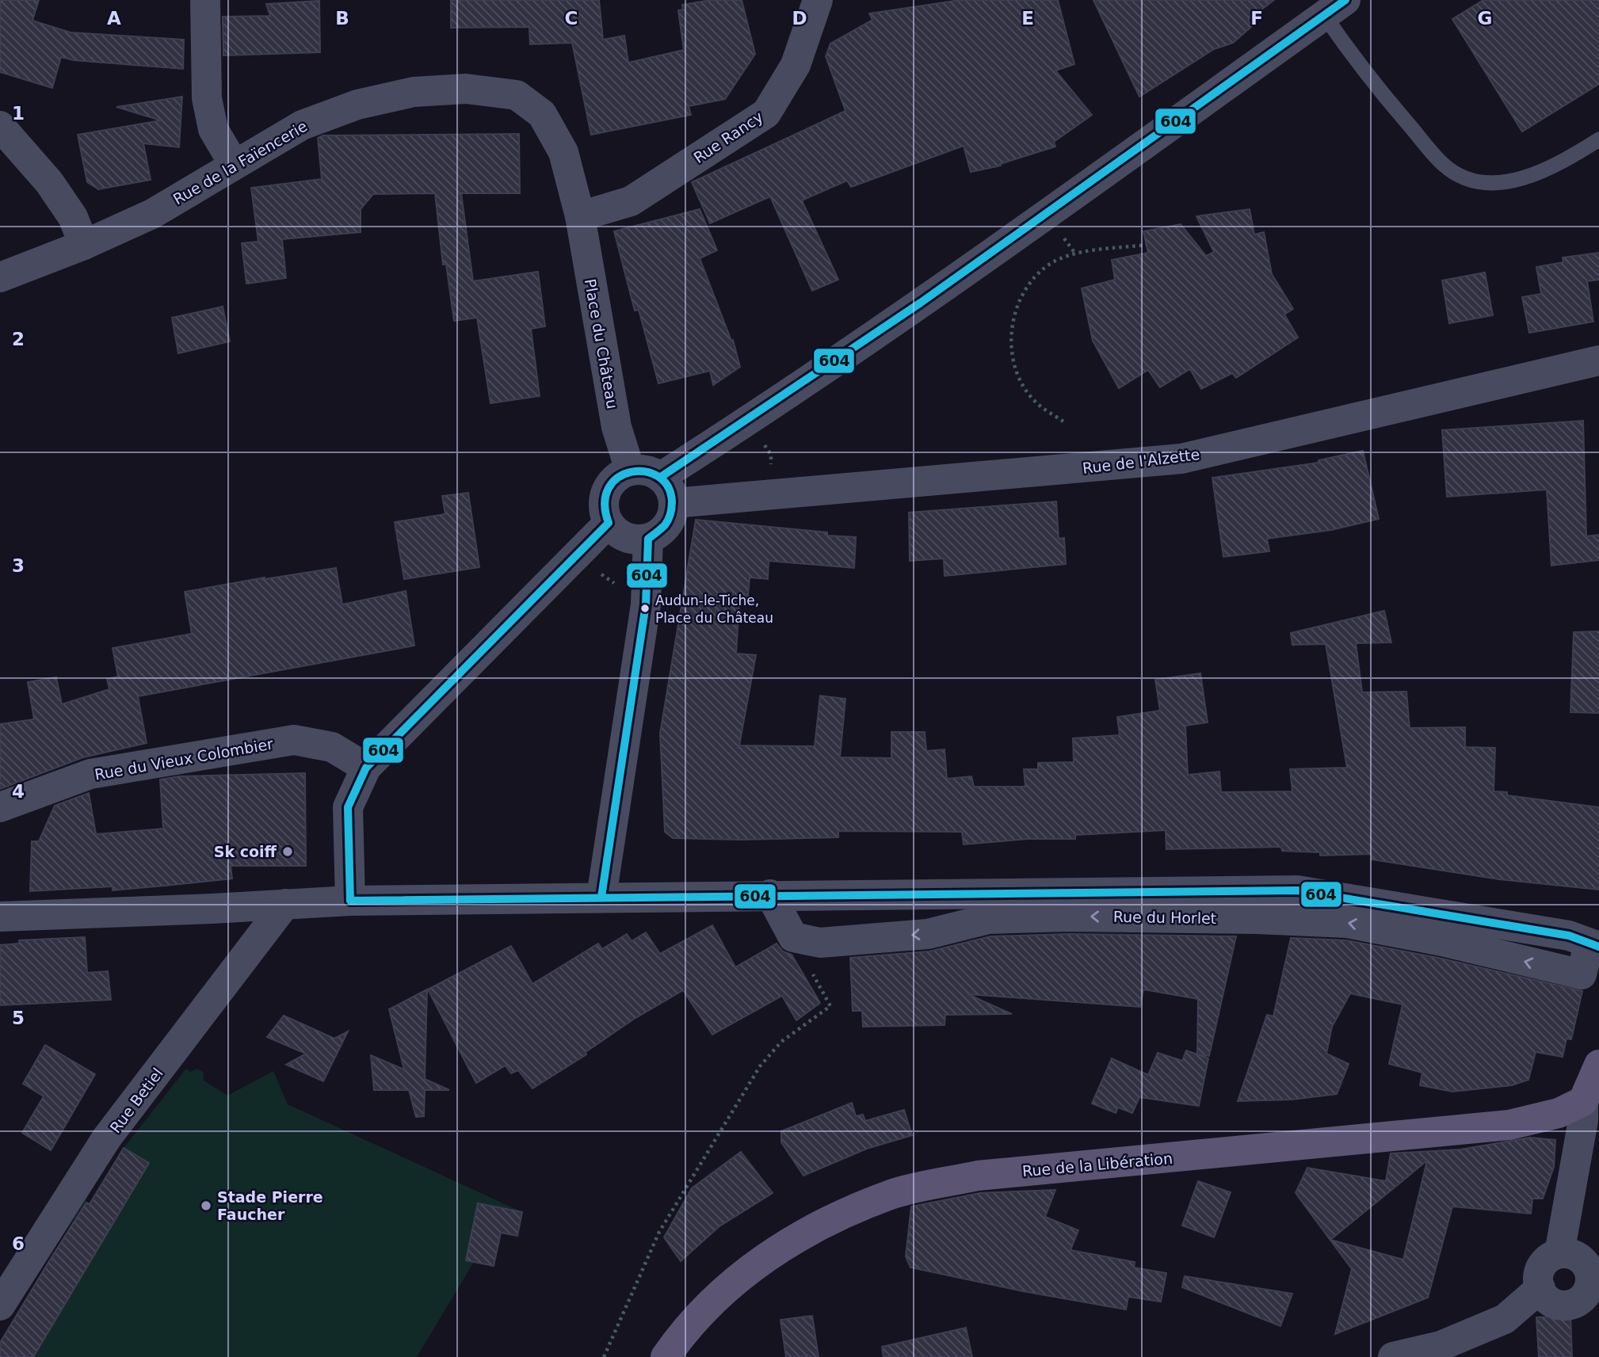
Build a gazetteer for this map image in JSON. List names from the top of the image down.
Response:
{
  "streets": {
    "main road": ["Rue de la Libération"],
    "street": [
      "Rue Rancy",
      "Rue de la Faïencerie",
      "Place du Château",
      "Rue de l'Alzette",
      "Rue du Vieux Colombier",
      "Rue du Horlet",
      "Rue Betiel"
    ]
  },
  "crossings": [
    ["Rue Rancy", "Rue de la Faïencerie"],
    ["Rue Rancy", "Place du Château"],
    ["Rue de la Faïencerie", "Place du Château"],
    ["Place du Château", "Rue de l'Alzette"]
  ],
  "places": ["Audun-le-Tiche, Place du Château", "Sk coiff", "Stade Pierre Faucher"],
  "lines": ["transit line 604"],
  "grid": {
    "columns": [
      "A",
      "B",
      "C",
      "D",
      "E",
      "F",
      "G"
    ],
    "rows": [
      "1",
      "2",
      "3",
      "4",
      "5",
      "6"
    ]
  }
}
